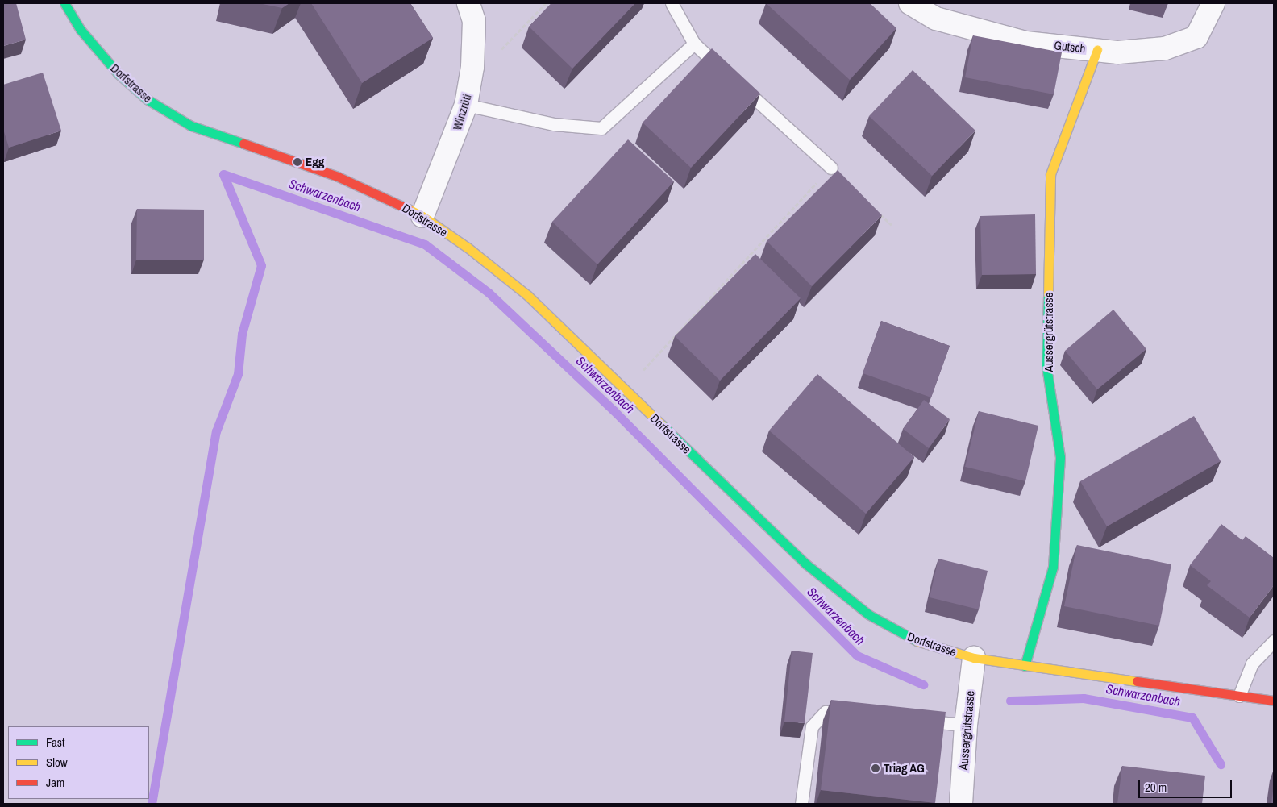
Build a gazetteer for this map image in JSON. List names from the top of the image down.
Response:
{
  "streets": {
    "street": [
      "Gutsch",
      "Dorfstrasse",
      "Winzrüti",
      "Aussergrütstrasse"
    ]
  },
  "crossings": [
    ["Gutsch", "Aussergrütstrasse"],
    ["Dorfstrasse", "Winzrüti"],
    ["Dorfstrasse", "Aussergrütstrasse"]
  ],
  "water": ["Schwarzenbach"],
  "places": ["Egg", "Triag AG"],
  "legend": ["Fast", "Slow", "Jam"],
  "scale_bar": "20 m"
}
